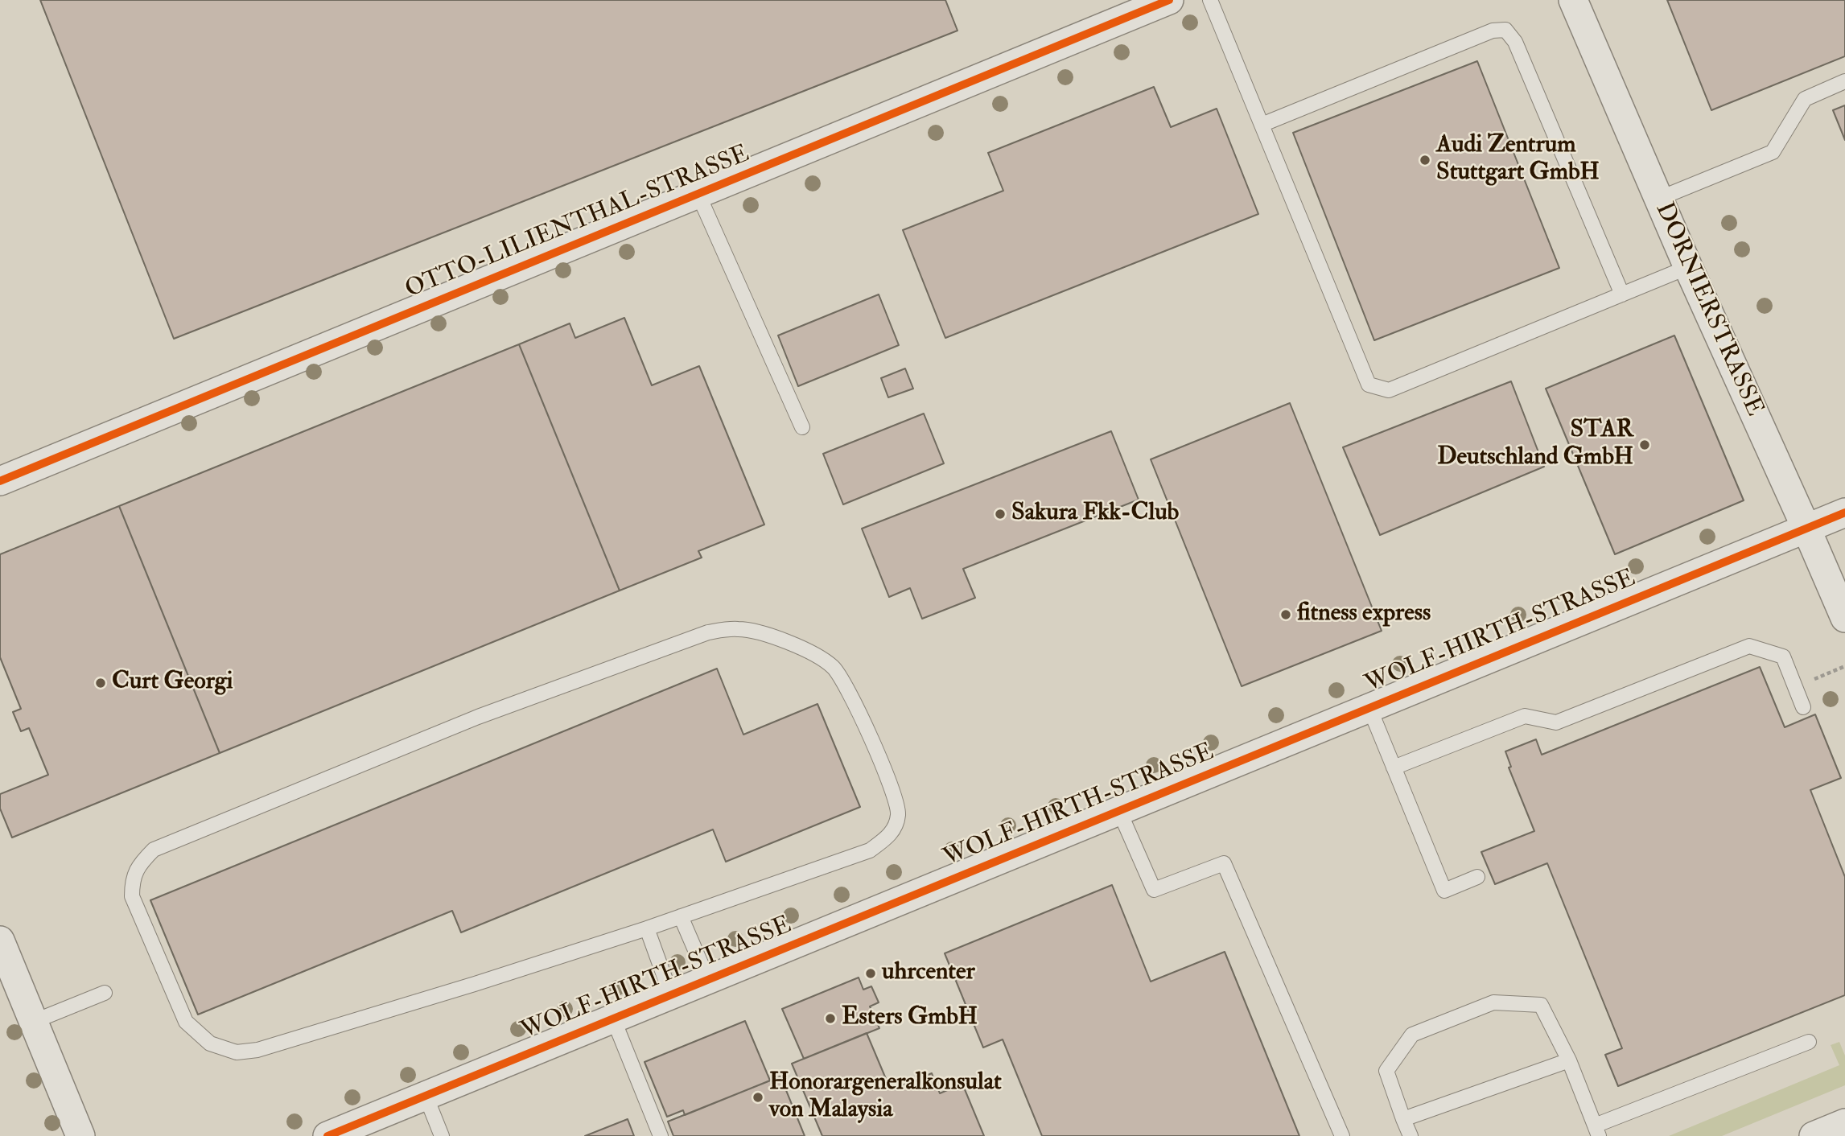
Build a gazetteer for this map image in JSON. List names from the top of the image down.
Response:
{
  "streets": {
    "street": ["OTTO-LILIENTHAL-STRASSE", "DORNIERSTRASSE", "WOLF-HIRTH-STRASSE"]
  },
  "crossings": [
    ["DORNIERSTRASSE", "WOLF-HIRTH-STRASSE"]
  ],
  "places": [
    "Audi Zentrum Stuttgart GmbH",
    "STAR Deutschland GmbH",
    "Sakura Fkk-Club",
    "fitness express",
    "Curt Georgi",
    "uhrcenter",
    "Esters GmbH",
    "Honorargeneralkonsulat von Malaysia"
  ]
}
